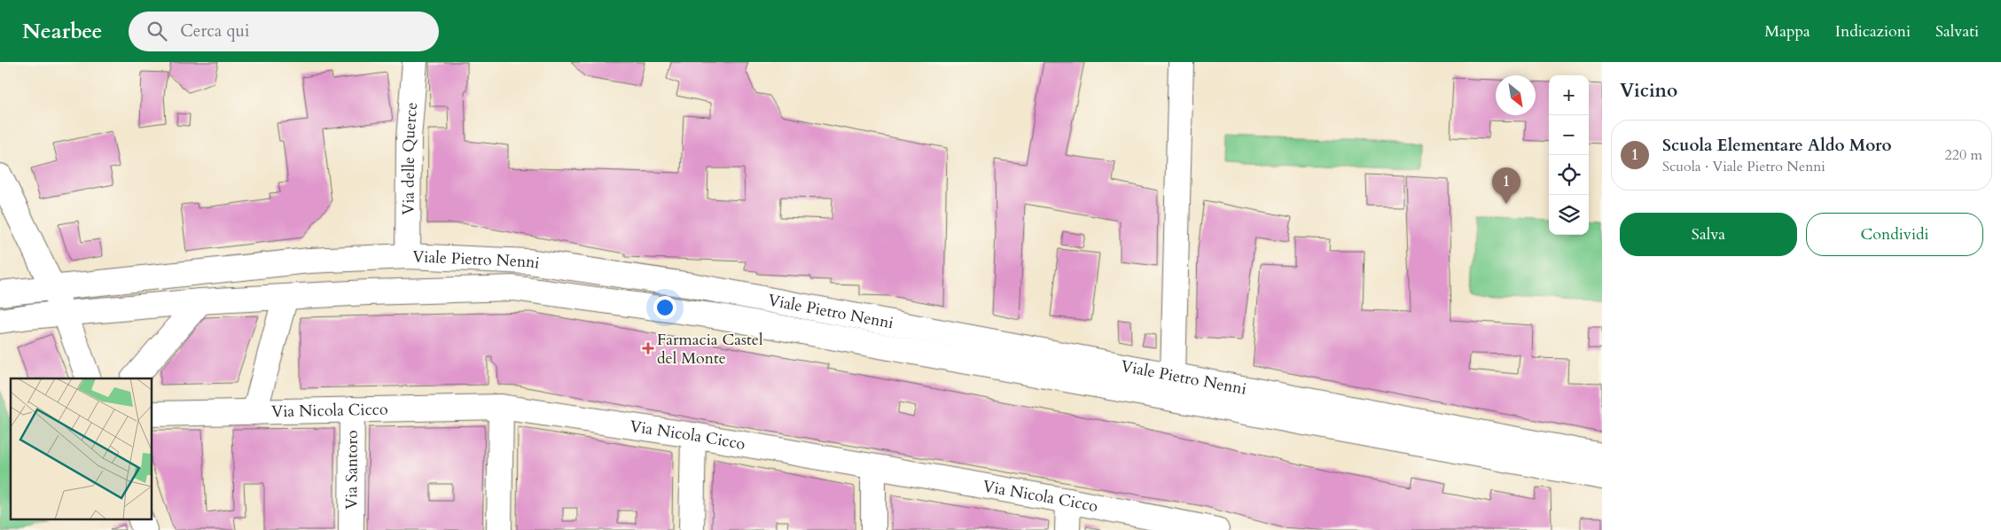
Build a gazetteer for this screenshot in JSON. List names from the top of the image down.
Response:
{
  "streets": {
    "main road": [
      "Via delle Querce",
      "Viale Pietro Nenni",
      "Via Nicola Cicco",
      "Via Santoro"
    ]
  },
  "crossings": [
    ["Via delle Querce", "Viale Pietro Nenni"],
    ["Via Nicola Cicco", "Via Santoro"]
  ],
  "places": {
    "health": ["Farmacia Castel del Monte"]
  },
  "north": "bottom right",
  "page": {
    "header": "Nearbee",
    "search": "Cerca qui",
    "nav": ["Mappa", "Indicazioni", "Salvati"],
    "heading": "Vicino",
    "map_buttons": ["+", "−"],
    "list": [
      {
        "mark": "1",
        "name": "Scuola Elementare Aldo Moro",
        "note": "Scuola · Viale Pietro Nenni",
        "value": "220 m"
      }
    ],
    "pins": "1",
    "buttons": ["Salva", "Condividi"]
  }
}
